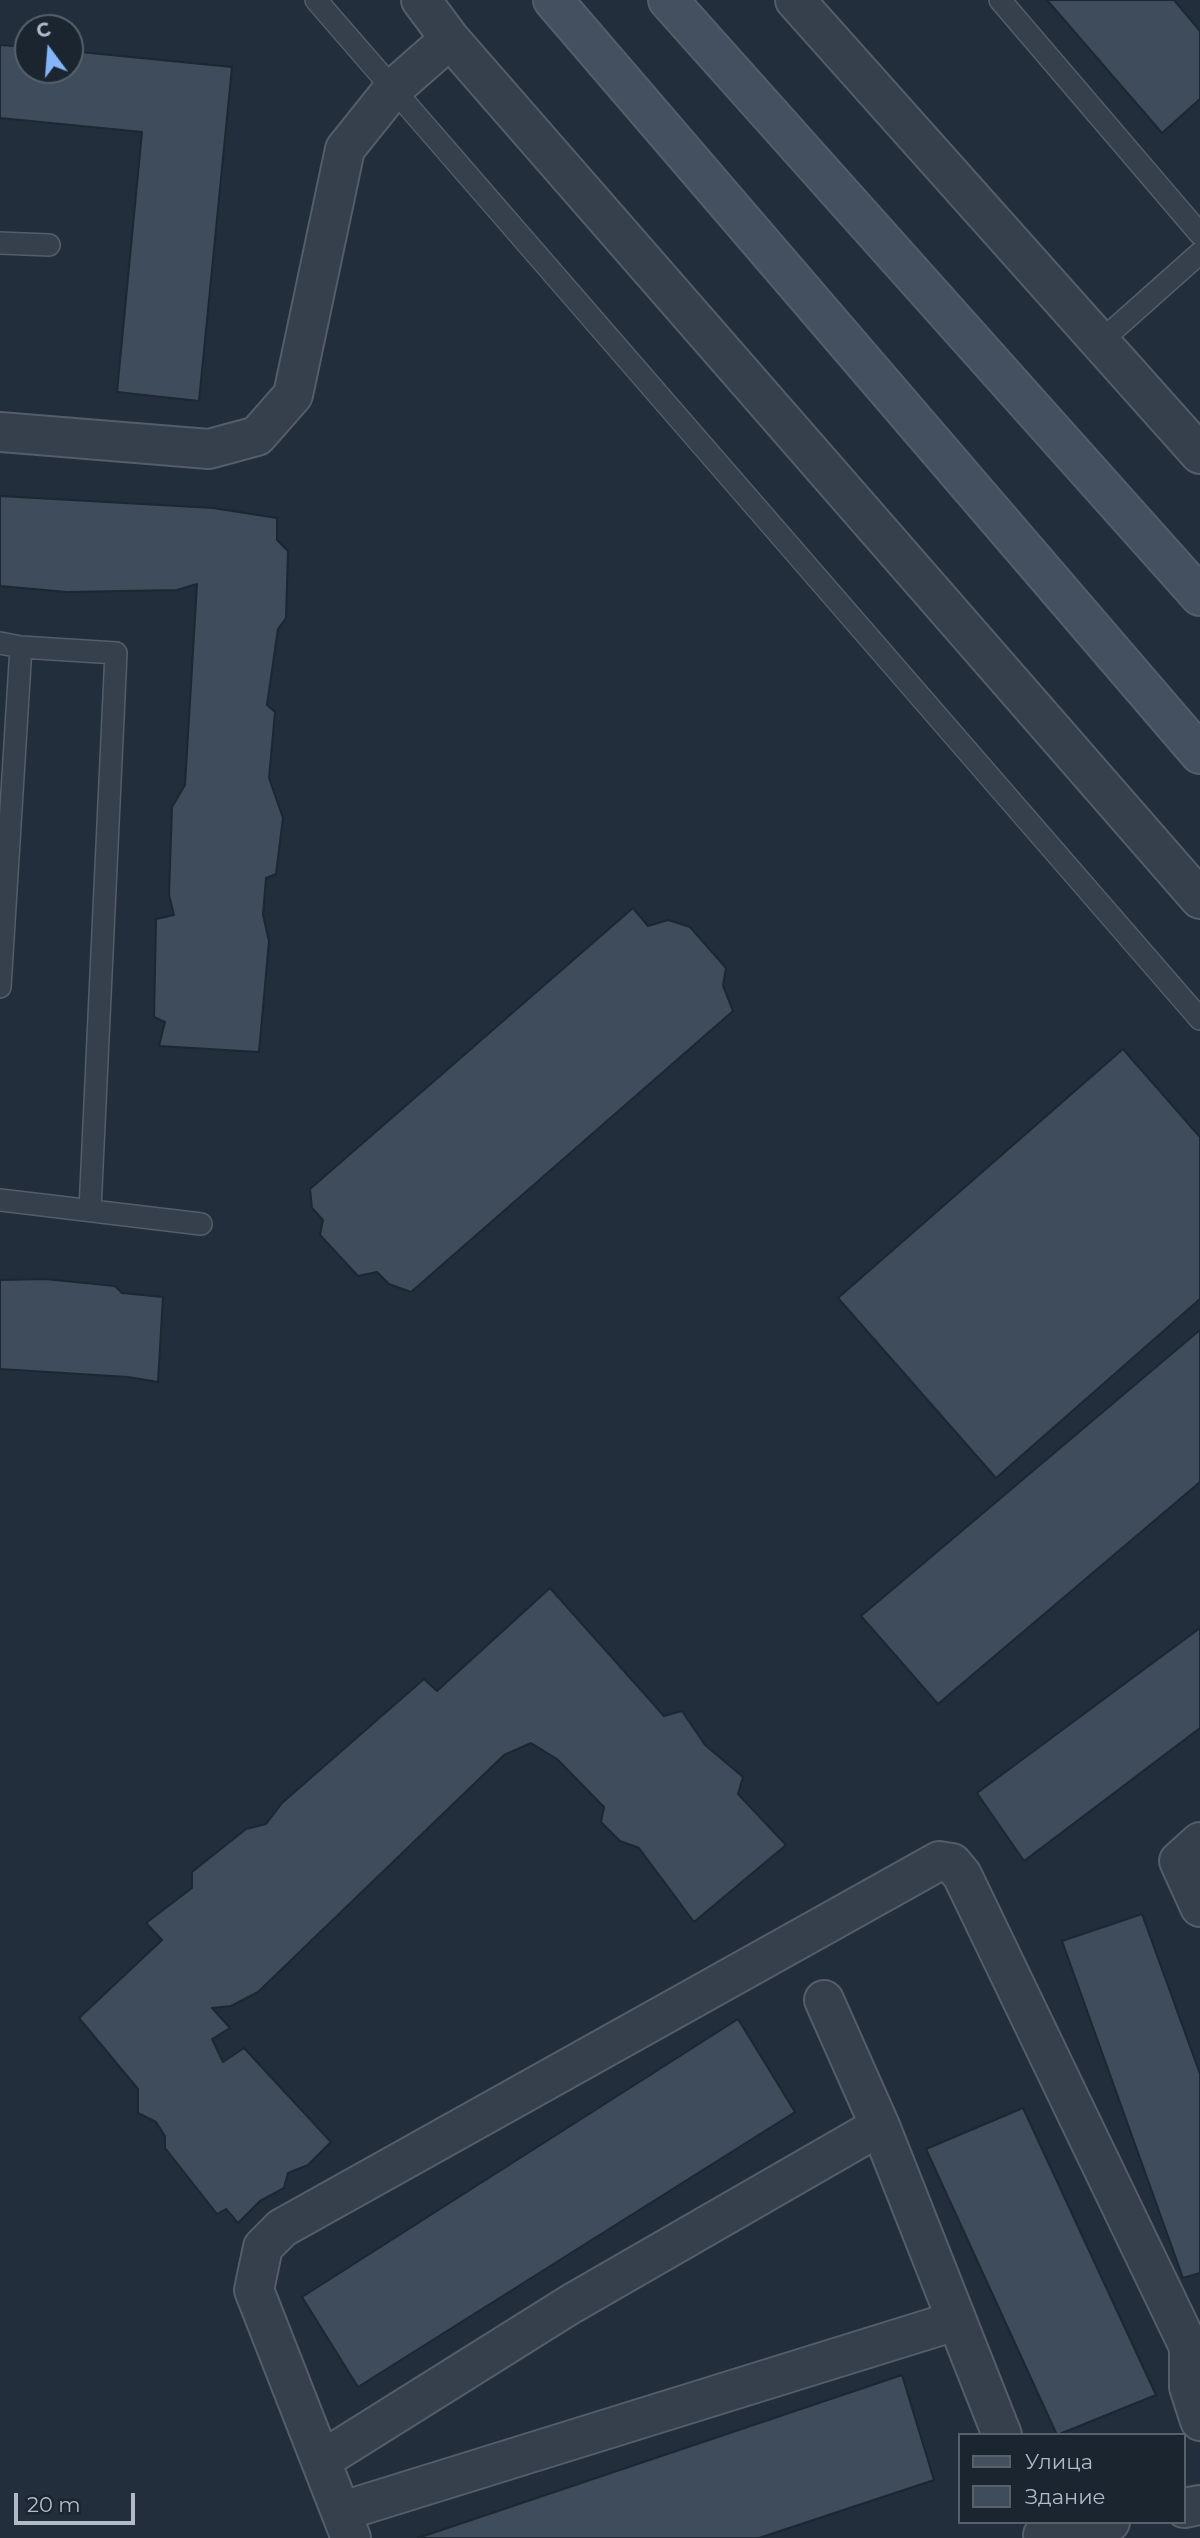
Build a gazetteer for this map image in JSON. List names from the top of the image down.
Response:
{
  "legend": ["Улица", "Здание"],
  "scale_bar": "20 m",
  "north": "top"
}
